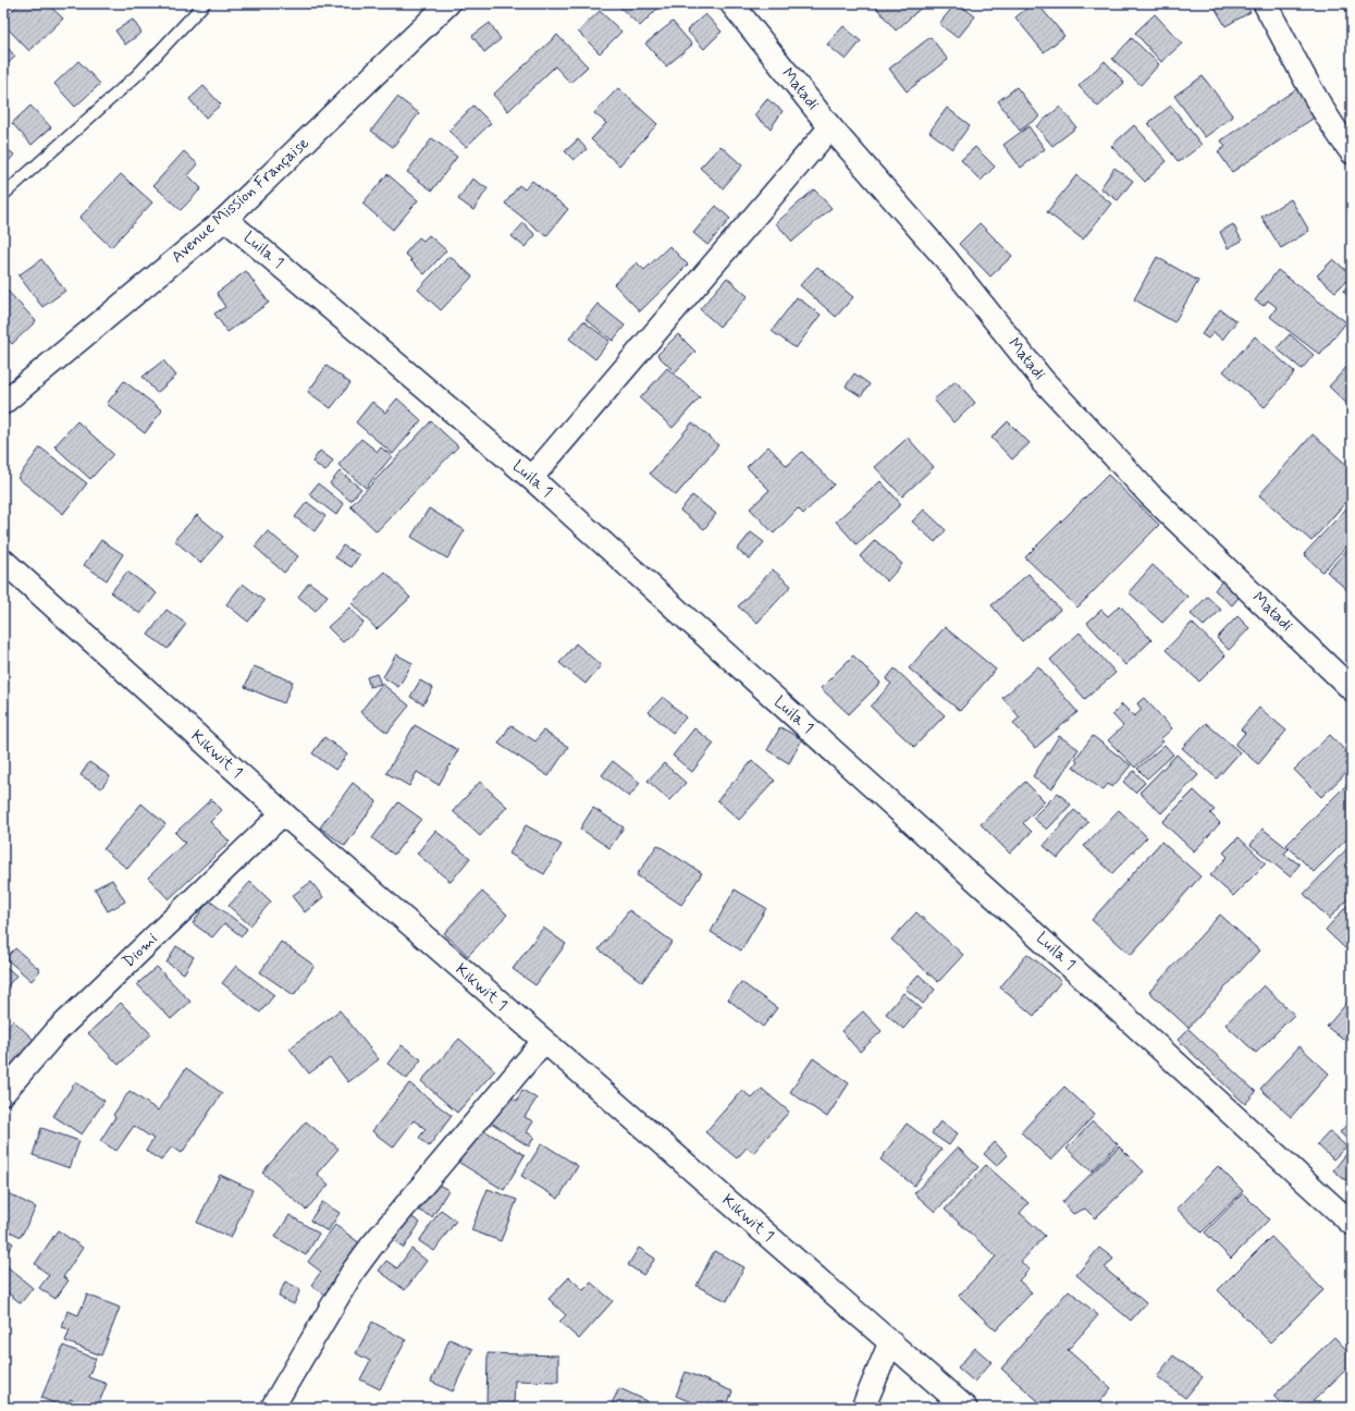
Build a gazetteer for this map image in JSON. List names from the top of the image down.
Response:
{
  "streets": {
    "street": [
      "Matadi",
      "Avenue Mission Française",
      "Luila 1",
      "Kikwit 1",
      "Diomi"
    ]
  },
  "crossings": [
    ["Avenue Mission Française", "Luila 1"],
    ["Kikwit 1", "Diomi"]
  ]
}
